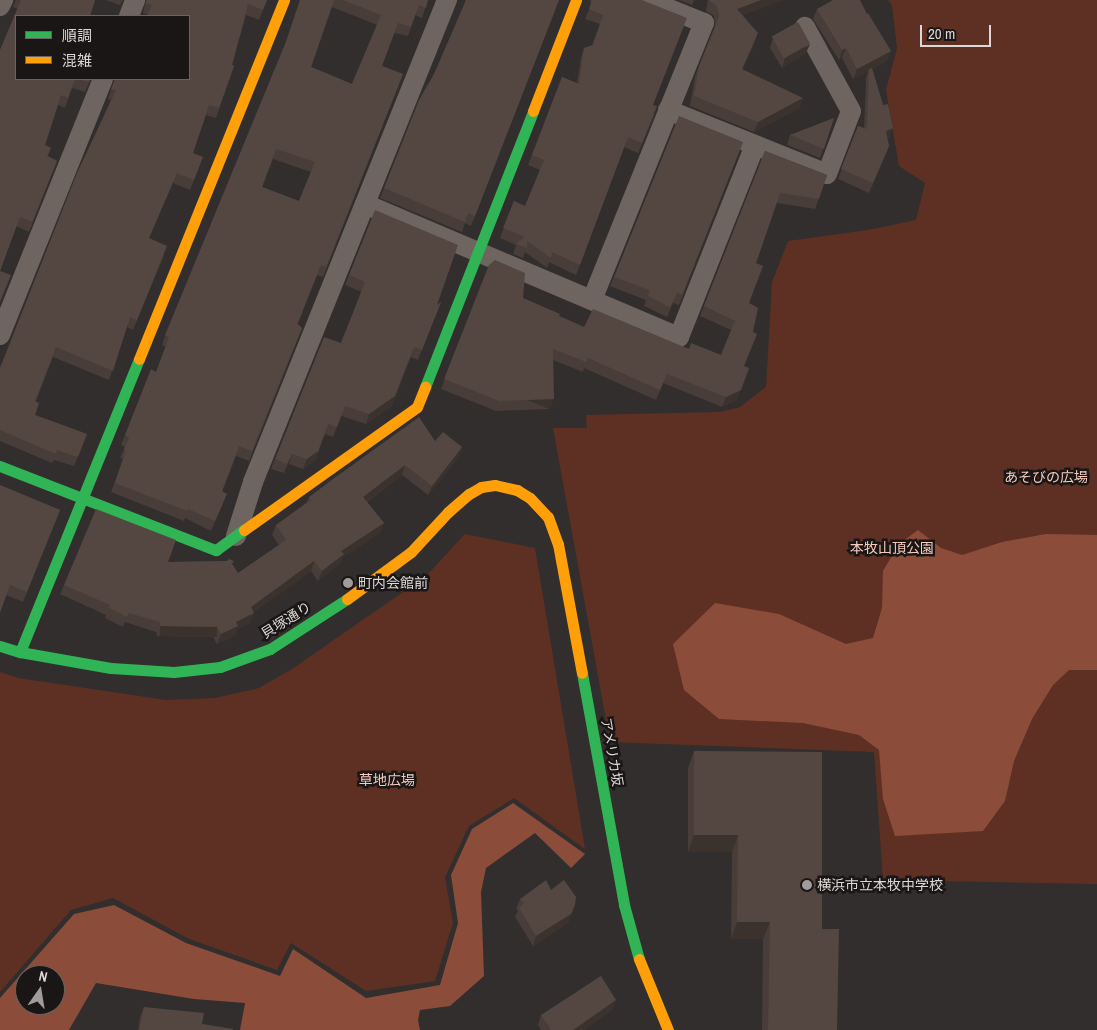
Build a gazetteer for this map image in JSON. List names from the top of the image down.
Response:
{
  "streets": {
    "street": ["貝塚通り", "アメリカ坂"]
  },
  "crossings": [
    ["貝塚通り", "アメリカ坂"]
  ],
  "parks": ["あそびの広場", "本牧山頂公園", "草地広場"],
  "places": ["町内会館前", "横浜市立本牧中学校"],
  "legend": ["順調", "混雑"],
  "scale_bar": "20 m",
  "north": "top"
}
